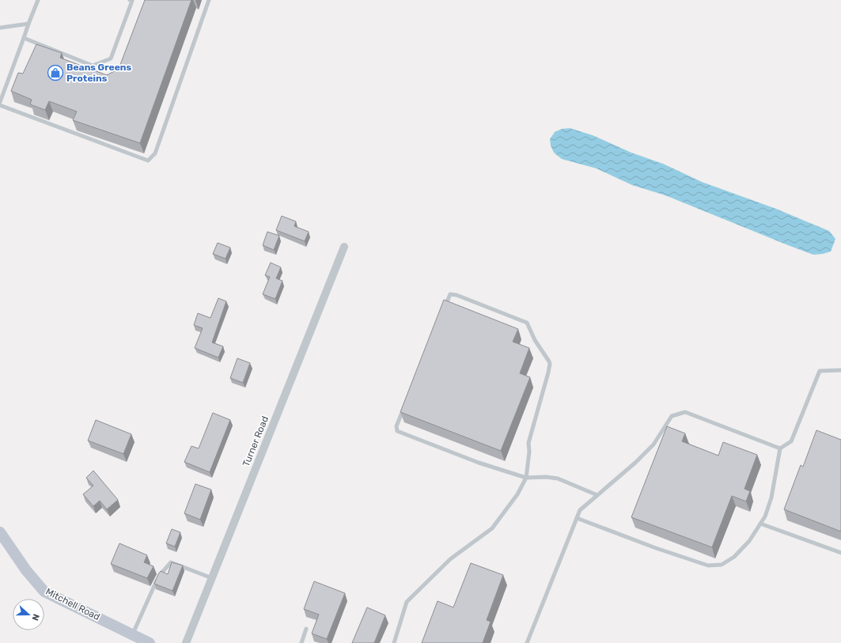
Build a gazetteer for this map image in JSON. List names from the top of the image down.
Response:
{
  "streets": {
    "street": ["Turner Road", "Mitchell Road"]
  },
  "places": {
    "shop": ["Beans Greens Proteins"]
  },
  "north": "right"
}
